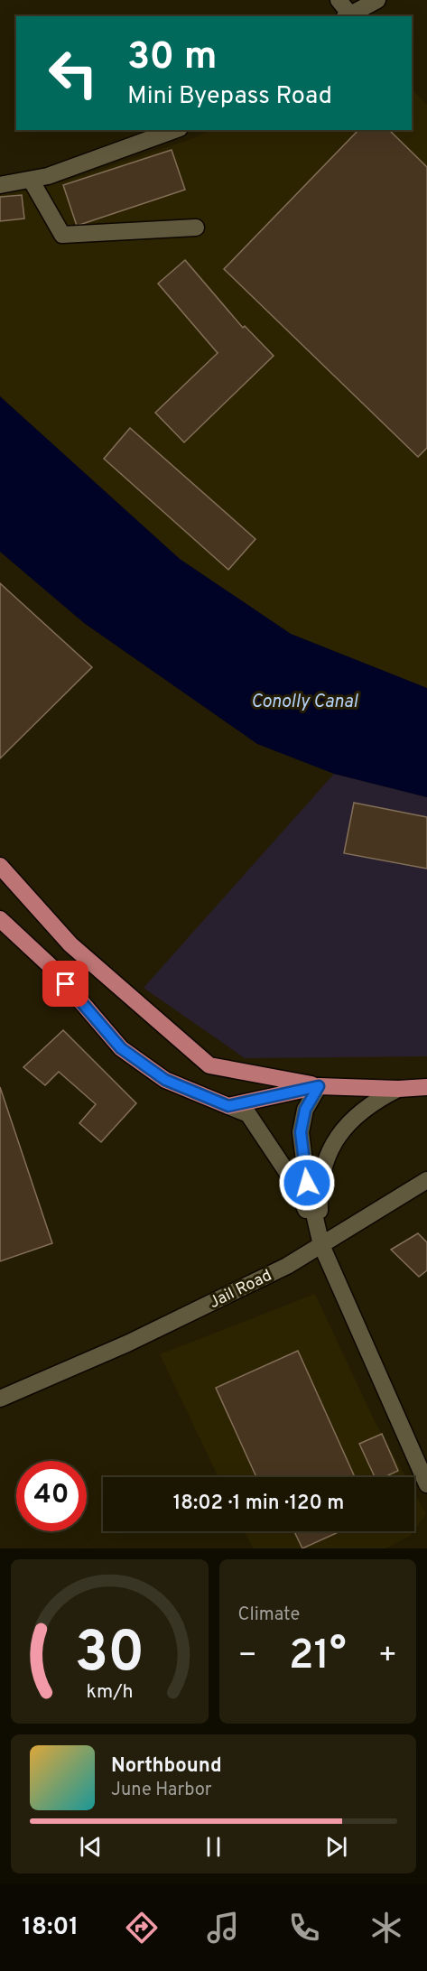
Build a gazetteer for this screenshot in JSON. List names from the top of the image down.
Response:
{
  "streets": {
    "street": ["Jail Road"]
  },
  "water": ["Conolly Canal"],
  "page": {
    "turn": ["30 m", "Mini Byepass Road"],
    "limit": "40",
    "trip": "18:02 · 1 min · 120 m",
    "tile": "Climate",
    "heat": ["−", "21°", "+"],
    "song": ["Northbound", "June Harbor"],
    "tabs": "18:01",
    "gauge": ["30", "km/h"]
  }
}
